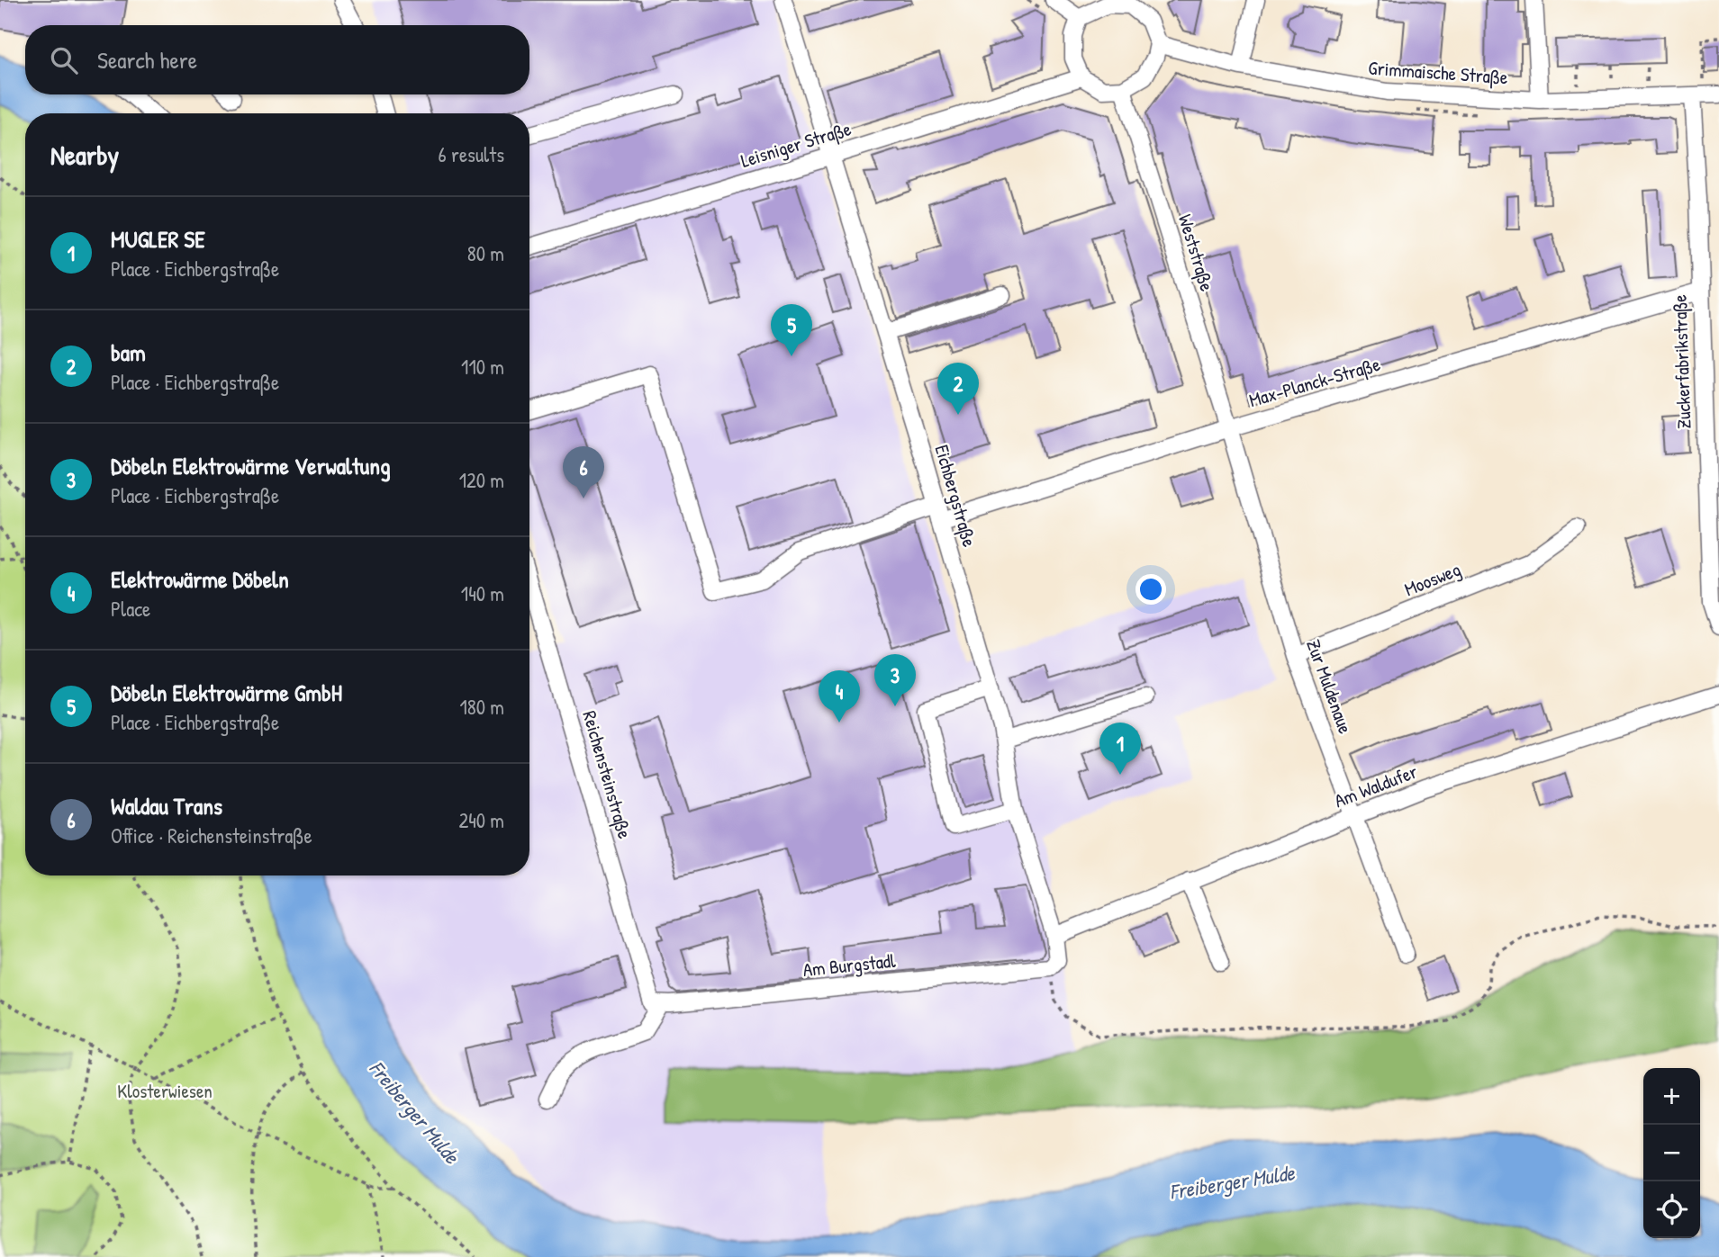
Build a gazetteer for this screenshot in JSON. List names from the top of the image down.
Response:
{
  "streets": {
    "street": [
      "Grimmaische Straße",
      "Leisniger Straße",
      "Weststraße",
      "Zuckerfabrikstraße",
      "Max-Planck-Straße",
      "Eichbergstraße",
      "Moosweg",
      "Zur Muldenaue",
      "Reichensteinstraße",
      "Am Waldufer",
      "Am Burgstadl"
    ]
  },
  "crossings": [
    ["Grimmaische Straße", "Leisniger Straße"],
    ["Grimmaische Straße", "Weststraße"],
    ["Grimmaische Straße", "Zuckerfabrikstraße"],
    ["Leisniger Straße", "Weststraße"],
    ["Leisniger Straße", "Eichbergstraße"],
    ["Weststraße", "Max-Planck-Straße"],
    ["Weststraße", "Zur Muldenaue"],
    ["Zuckerfabrikstraße", "Max-Planck-Straße"],
    ["Max-Planck-Straße", "Eichbergstraße"],
    ["Max-Planck-Straße", "Zur Muldenaue"],
    ["Eichbergstraße", "Am Waldufer"],
    ["Eichbergstraße", "Am Burgstadl"],
    ["Moosweg", "Zur Muldenaue"],
    ["Zur Muldenaue", "Am Waldufer"],
    ["Reichensteinstraße", "Am Burgstadl"]
  ],
  "water": ["Freiberger Mulde"],
  "parks": ["Klosterwiesen"],
  "page": {
    "search": "Search here",
    "heading": ["Nearby", "6 results"],
    "list": [
      {
        "mark": "1",
        "name": "MUGLER SE",
        "note": "Place · Eichbergstraße",
        "value": "80 m"
      },
      {
        "mark": "2",
        "name": "bam",
        "note": "Place · Eichbergstraße",
        "value": "110 m"
      },
      {
        "mark": "3",
        "name": "Döbeln Elektrowärme Verwaltung",
        "note": "Place · Eichbergstraße",
        "value": "120 m"
      },
      {
        "mark": "4",
        "name": "Elektrowärme Döbeln",
        "note": "Place",
        "value": "140 m"
      },
      {
        "mark": "5",
        "name": "Döbeln Elektrowärme GmbH",
        "note": "Place · Eichbergstraße",
        "value": "180 m"
      },
      {
        "mark": "6",
        "name": "Waldau Trans",
        "note": "Office · Reichensteinstraße",
        "value": "240 m"
      }
    ],
    "pins": [
      "5",
      "2",
      "6",
      "3",
      "4",
      "1"
    ],
    "map_buttons": ["+", "−"]
  }
}
